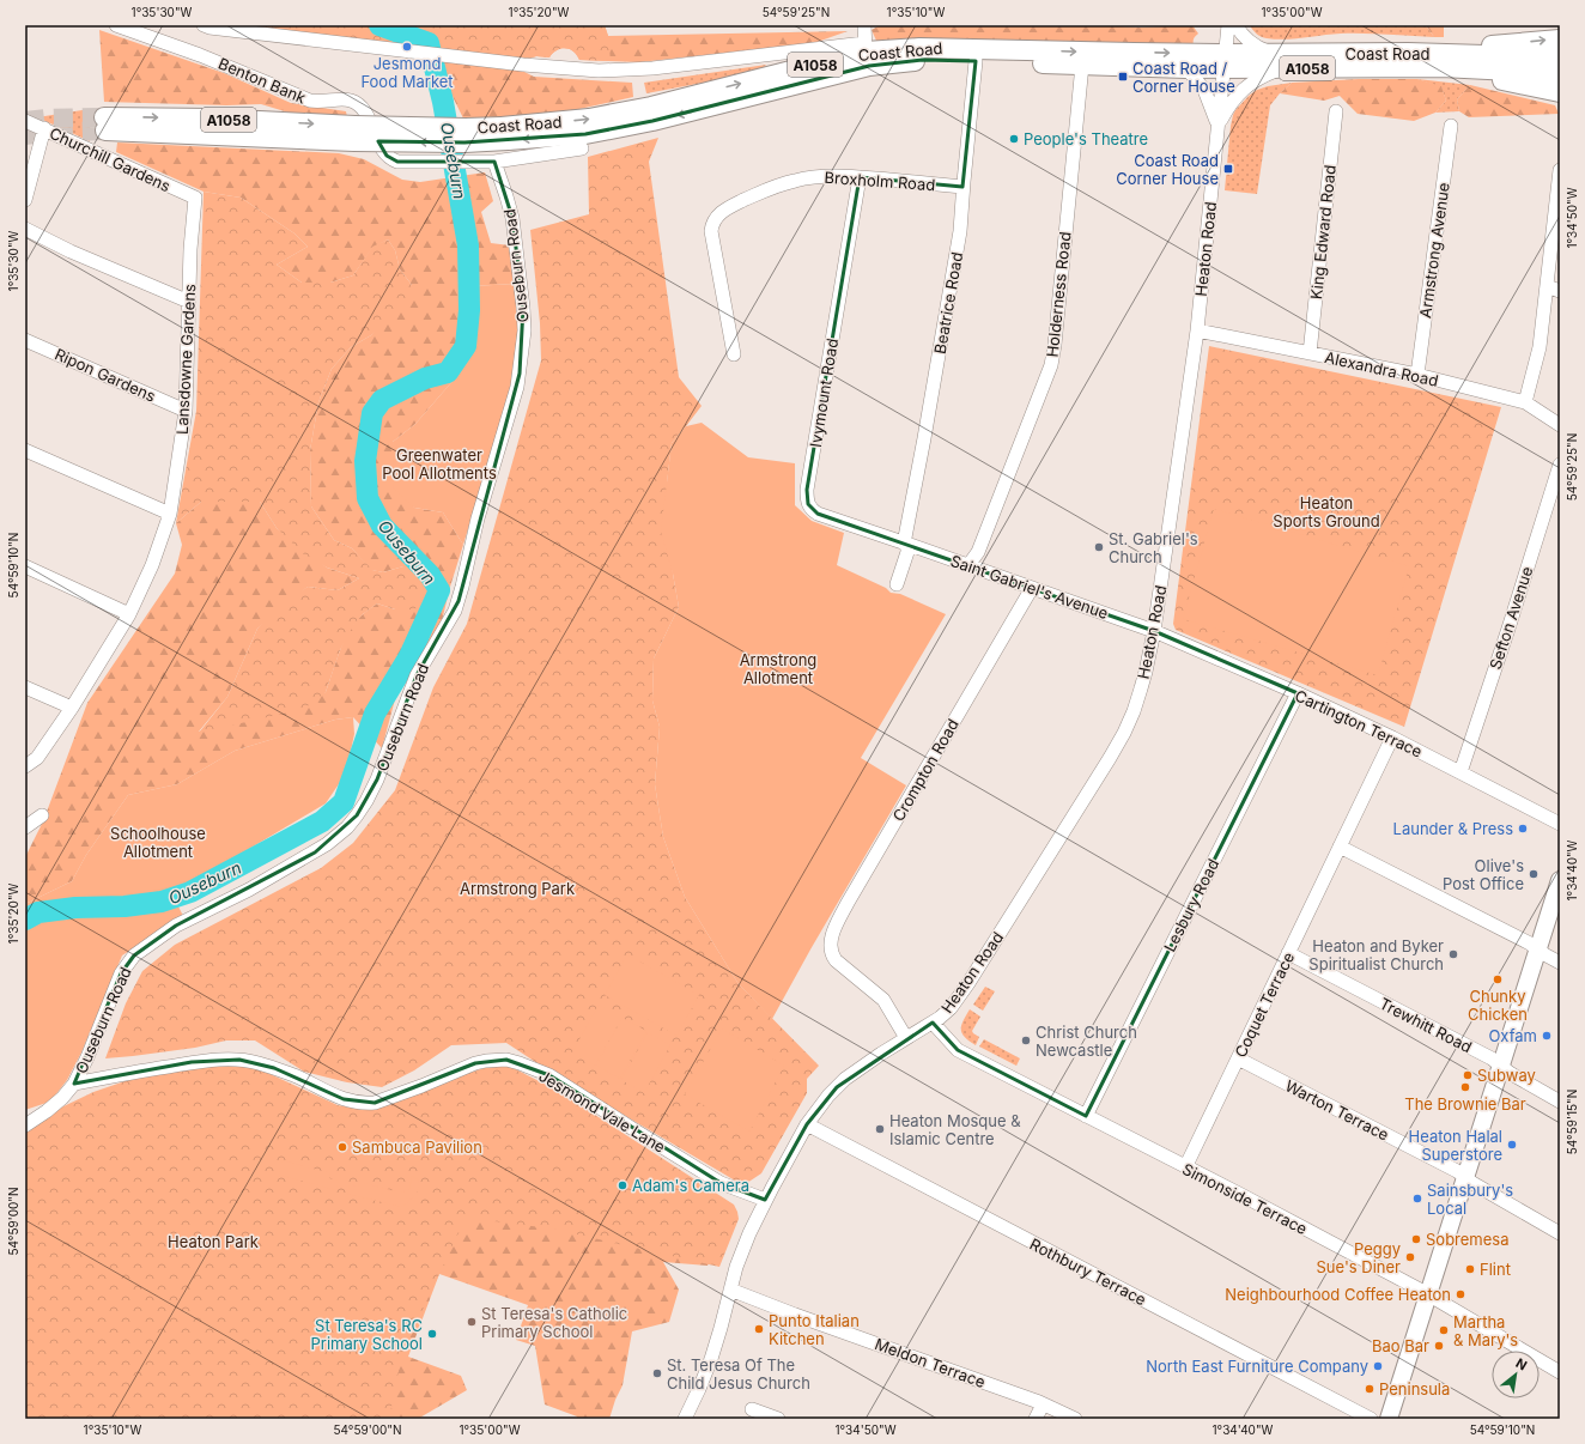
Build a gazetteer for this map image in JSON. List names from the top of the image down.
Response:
{
  "streets": {
    "highway": ["Coast Road", "A1058"],
    "street": [
      "Benton Bank",
      "Churchill Gardens",
      "Broxholm Road",
      "King Edward Road",
      "Heaton Road",
      "Armstrong Avenue",
      "Ouseburn Road",
      "Holderness Road",
      "Beatrice Road",
      "Lansdowne Gardens",
      "Alexandra Road",
      "Ripon Gardens",
      "Ivymount Road",
      "Saint Gabriel's Avenue",
      "Sefton Avenue",
      "Cartington Terrace",
      "Crompton Road",
      "Lesbury Road",
      "Coquet Terrace",
      "Trewhitt Road",
      "Warton Terrace",
      "Jesmond Vale Lane",
      "Simonside Terrace",
      "Rothbury Terrace",
      "Meldon Terrace"
    ]
  },
  "crossings": [
    ["Coast Road", "Heaton Road"],
    ["Coast Road", "Holderness Road"],
    ["Coast Road", "Beatrice Road"],
    ["Benton Bank", "Ouseburn Road"],
    ["Churchill Gardens", "Lansdowne Gardens"],
    ["Broxholm Road", "Beatrice Road"],
    ["Broxholm Road", "Ivymount Road"],
    ["King Edward Road", "Alexandra Road"],
    ["Heaton Road", "Alexandra Road"],
    ["Heaton Road", "Saint Gabriel's Avenue"],
    ["Heaton Road", "Cartington Terrace"],
    ["Heaton Road", "Crompton Road"],
    ["Heaton Road", "Jesmond Vale Lane"],
    ["Heaton Road", "Simonside Terrace"],
    ["Heaton Road", "Rothbury Terrace"],
    ["Heaton Road", "Meldon Terrace"],
    ["Armstrong Avenue", "Alexandra Road"],
    ["Ouseburn Road", "Jesmond Vale Lane"],
    ["Holderness Road", "Saint Gabriel's Avenue"],
    ["Beatrice Road", "Ivymount Road"],
    ["Beatrice Road", "Saint Gabriel's Avenue"],
    ["Lansdowne Gardens", "Ripon Gardens"],
    ["Ivymount Road", "Saint Gabriel's Avenue"],
    ["Saint Gabriel's Avenue", "Cartington Terrace"],
    ["Saint Gabriel's Avenue", "Crompton Road"],
    ["Sefton Avenue", "Cartington Terrace"],
    ["Cartington Terrace", "Lesbury Road"],
    ["Cartington Terrace", "Coquet Terrace"],
    ["Lesbury Road", "Simonside Terrace"],
    ["Coquet Terrace", "Trewhitt Road"],
    ["Coquet Terrace", "Warton Terrace"],
    ["Coquet Terrace", "Simonside Terrace"]
  ],
  "water": ["Ouseburn"],
  "parks": [
    "Greenwater Pool Allotments",
    "Heaton Sports Ground",
    "Armstrong Allotment",
    "Schoolhouse Allotment",
    "Armstrong Park",
    "Heaton Park"
  ],
  "places": {
    "other": [
      "Jesmond Food Market",
      "People's Theatre",
      "St. Gabriel's Church",
      "Launder & Press",
      "Olive's Post Office",
      "Heaton and Byker Spiritualist Church",
      "Chunky Chicken",
      "Oxfam",
      "Christ Church Newcastle",
      "Subway",
      "The Brownie Bar",
      "Heaton Mosque & Islamic Centre",
      "Heaton Halal Superstore",
      "Sambuca Pavilion",
      "Adam's Camera",
      "Sainsbury's Local",
      "Sobremesa",
      "Peggy Sue's Diner",
      "Flint",
      "Neighbourhood Coffee Heaton",
      "St Teresa's Catholic Primary School",
      "Punto Italian Kitchen",
      "Martha & Mary's",
      "St Teresa's RC Primary School",
      "Bao Bar",
      "North East Furniture Company",
      "St. Teresa Of The Child Jesus Church",
      "Peninsula"
    ],
    "transit": ["Coast Road / Corner House", "Coast Road Corner House"]
  },
  "north": "top right",
  "coordinates": [
    "1°35'30\"W",
    "1°35'20\"W",
    "54°59'25\"N",
    "1°35'10\"W",
    "1°35'00\"W",
    "1°34'50\"W",
    "54°59'10\"N",
    "1°34'40\"W",
    "54°59'15\"N",
    "54°59'00\"N"
  ]
}
